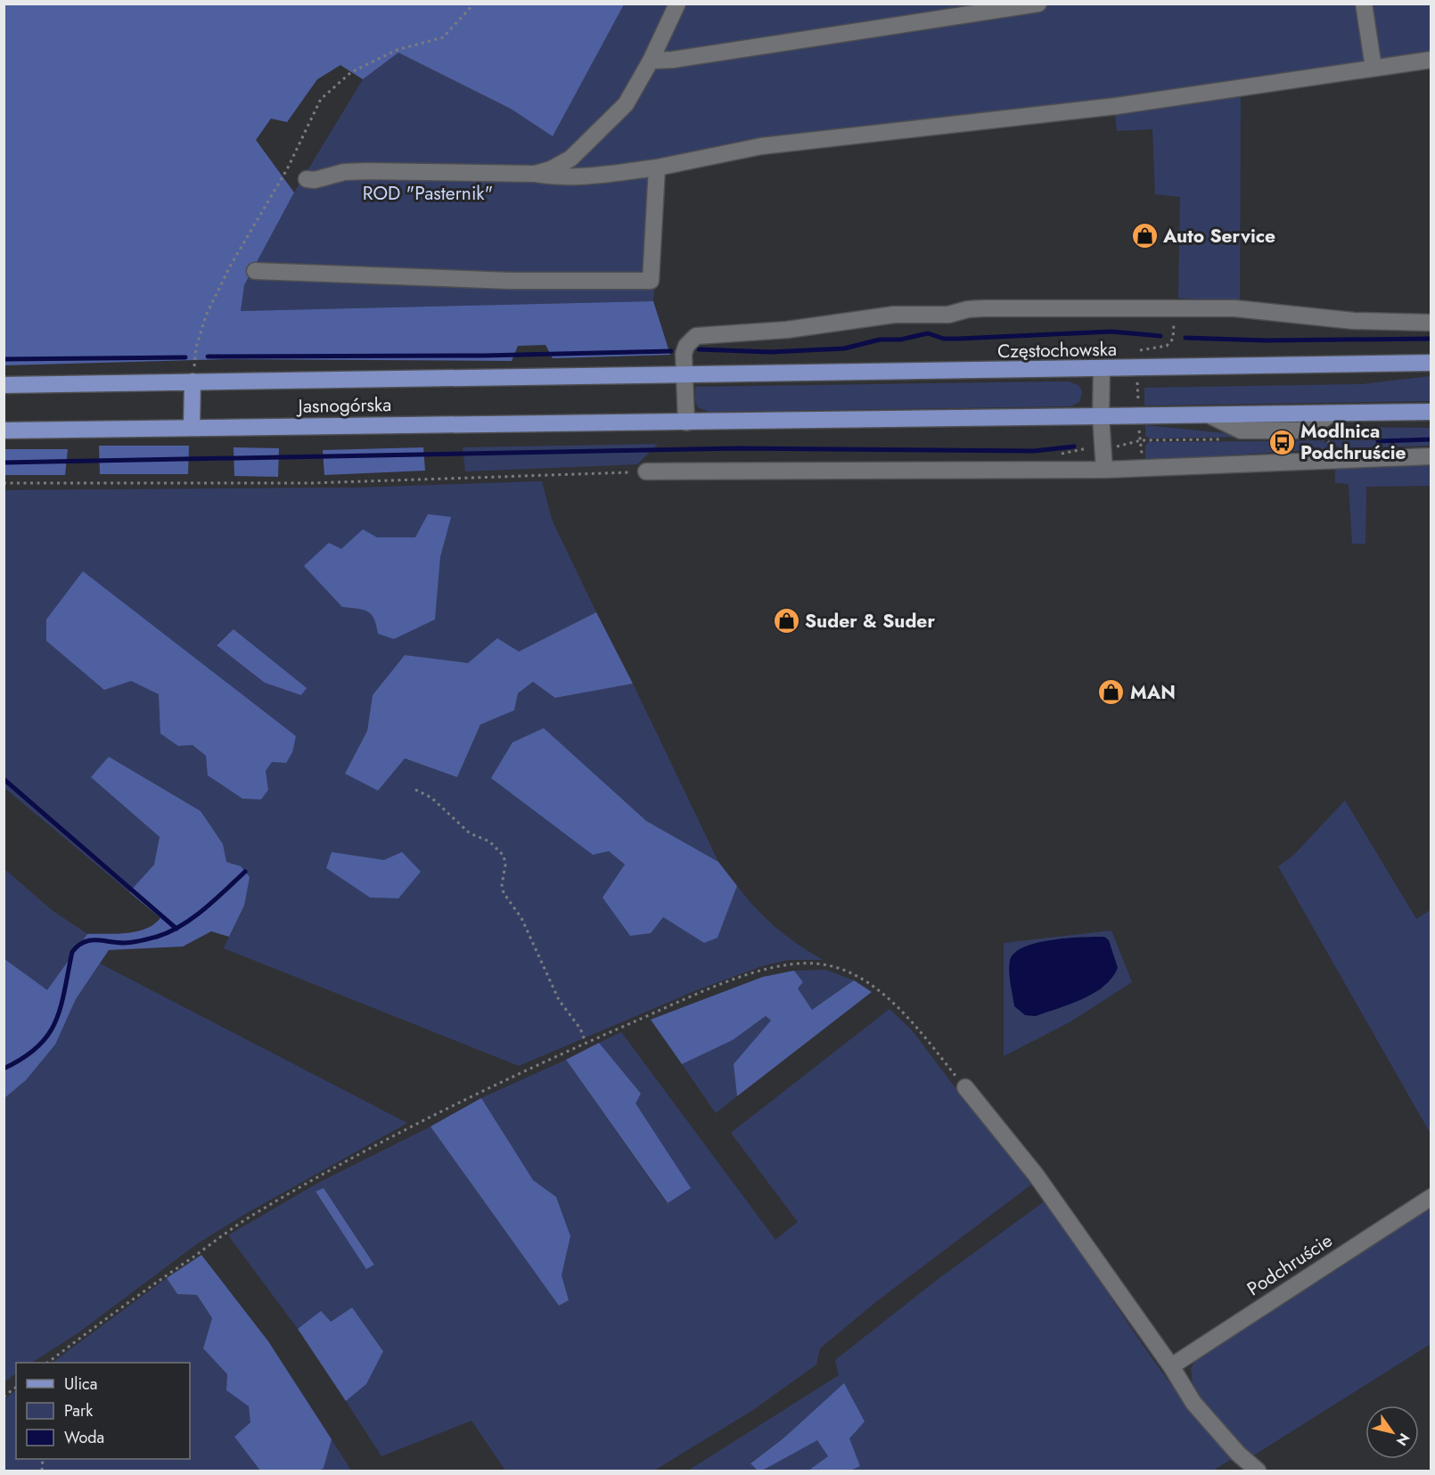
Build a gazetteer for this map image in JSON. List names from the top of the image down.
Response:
{
  "streets": {
    "main road": ["Częstochowska", "Jasnogórska"],
    "street": ["Podchruście"]
  },
  "crossings": [
    ["Częstochowska", "Jasnogórska"]
  ],
  "parks": ["ROD \"Pasternik\""],
  "places": {
    "shop": ["Auto Service", "Suder & Suder", "MAN"],
    "bus stop": ["Modlnica Podchruście"]
  },
  "legend": ["Ulica", "Park", "Woda"],
  "north": "bottom right"
}
